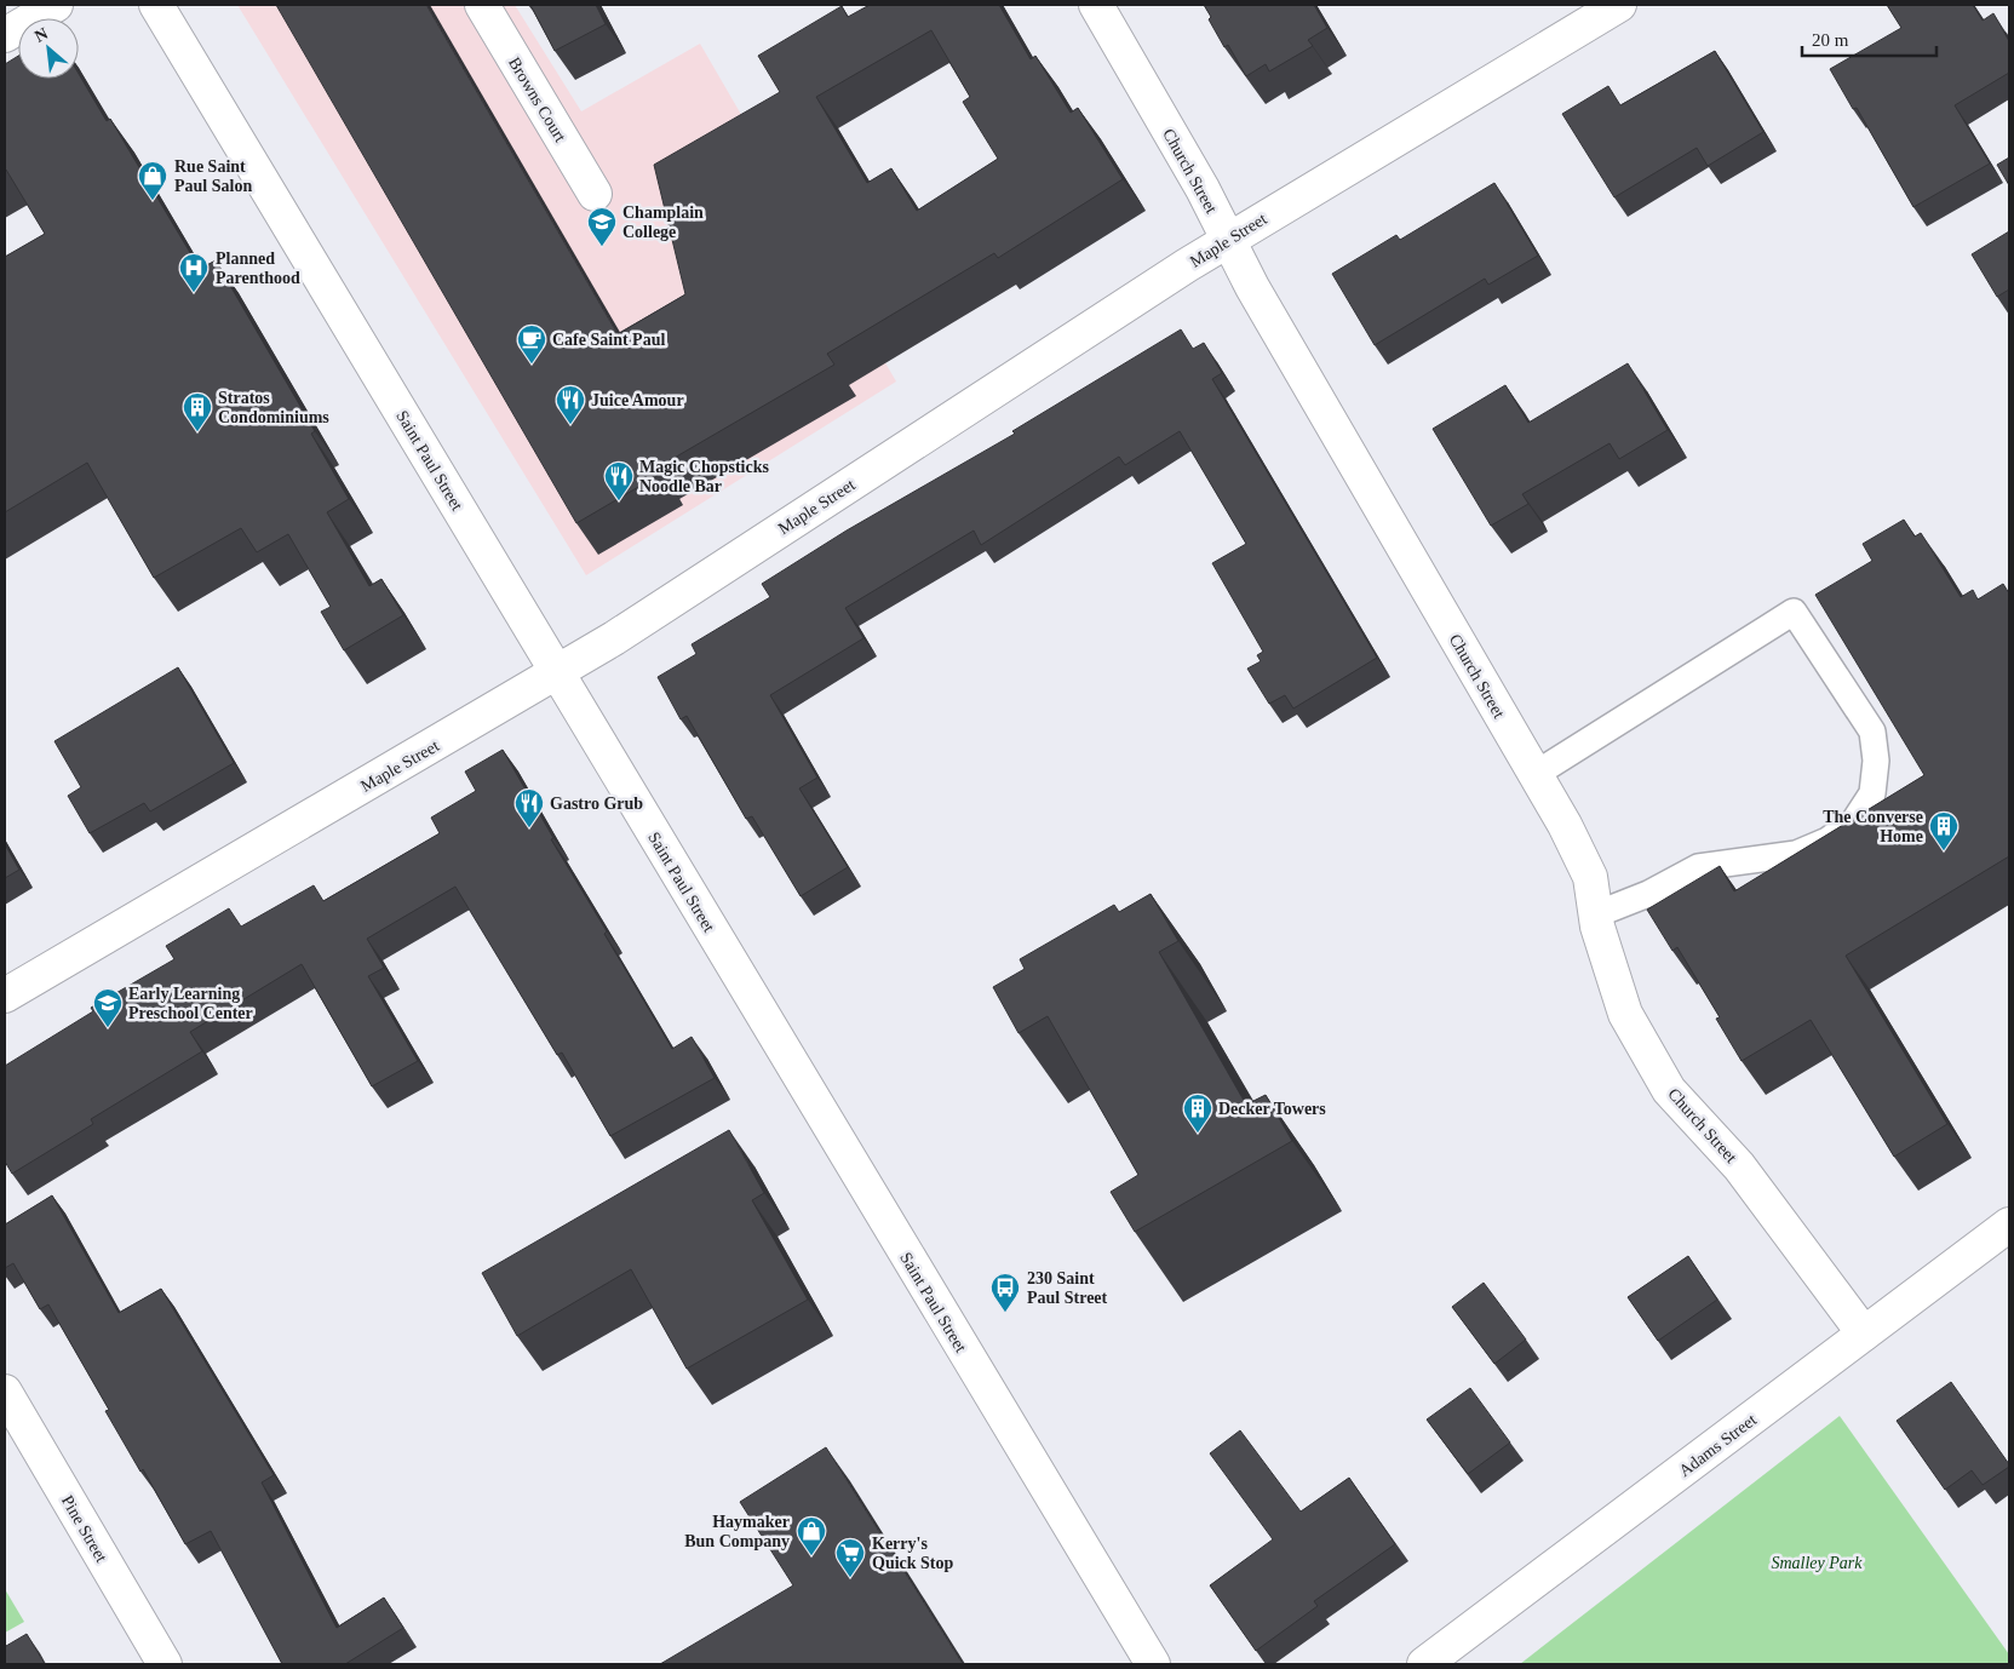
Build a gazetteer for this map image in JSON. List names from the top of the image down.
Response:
{
  "streets": {
    "street": [
      "Browns Court",
      "Church Street",
      "Maple Street",
      "Saint Paul Street",
      "Adams Street",
      "Pine Street"
    ]
  },
  "crossings": [
    ["Church Street", "Maple Street"],
    ["Church Street", "Adams Street"],
    ["Maple Street", "Saint Paul Street"]
  ],
  "parks": ["Smalley Park"],
  "places": {
    "shop": ["Rue Saint Paul Salon", "Haymaker Bun Company"],
    "school or university": ["Champlain College", "Early Learning Preschool Center"],
    "hospital": ["Planned Parenthood"],
    "cafe": ["Cafe Saint Paul"],
    "restaurant": ["Juice Amour", "Magic Chopsticks Noodle Bar", "Gastro Grub"],
    "building": ["Stratos Condominiums", "The Converse Home", "Decker Towers"],
    "bus stop": ["230 Saint Paul Street"],
    "supermarket": ["Kerry's Quick Stop"]
  },
  "scale_bar": "20 m",
  "north": "top left"
}
